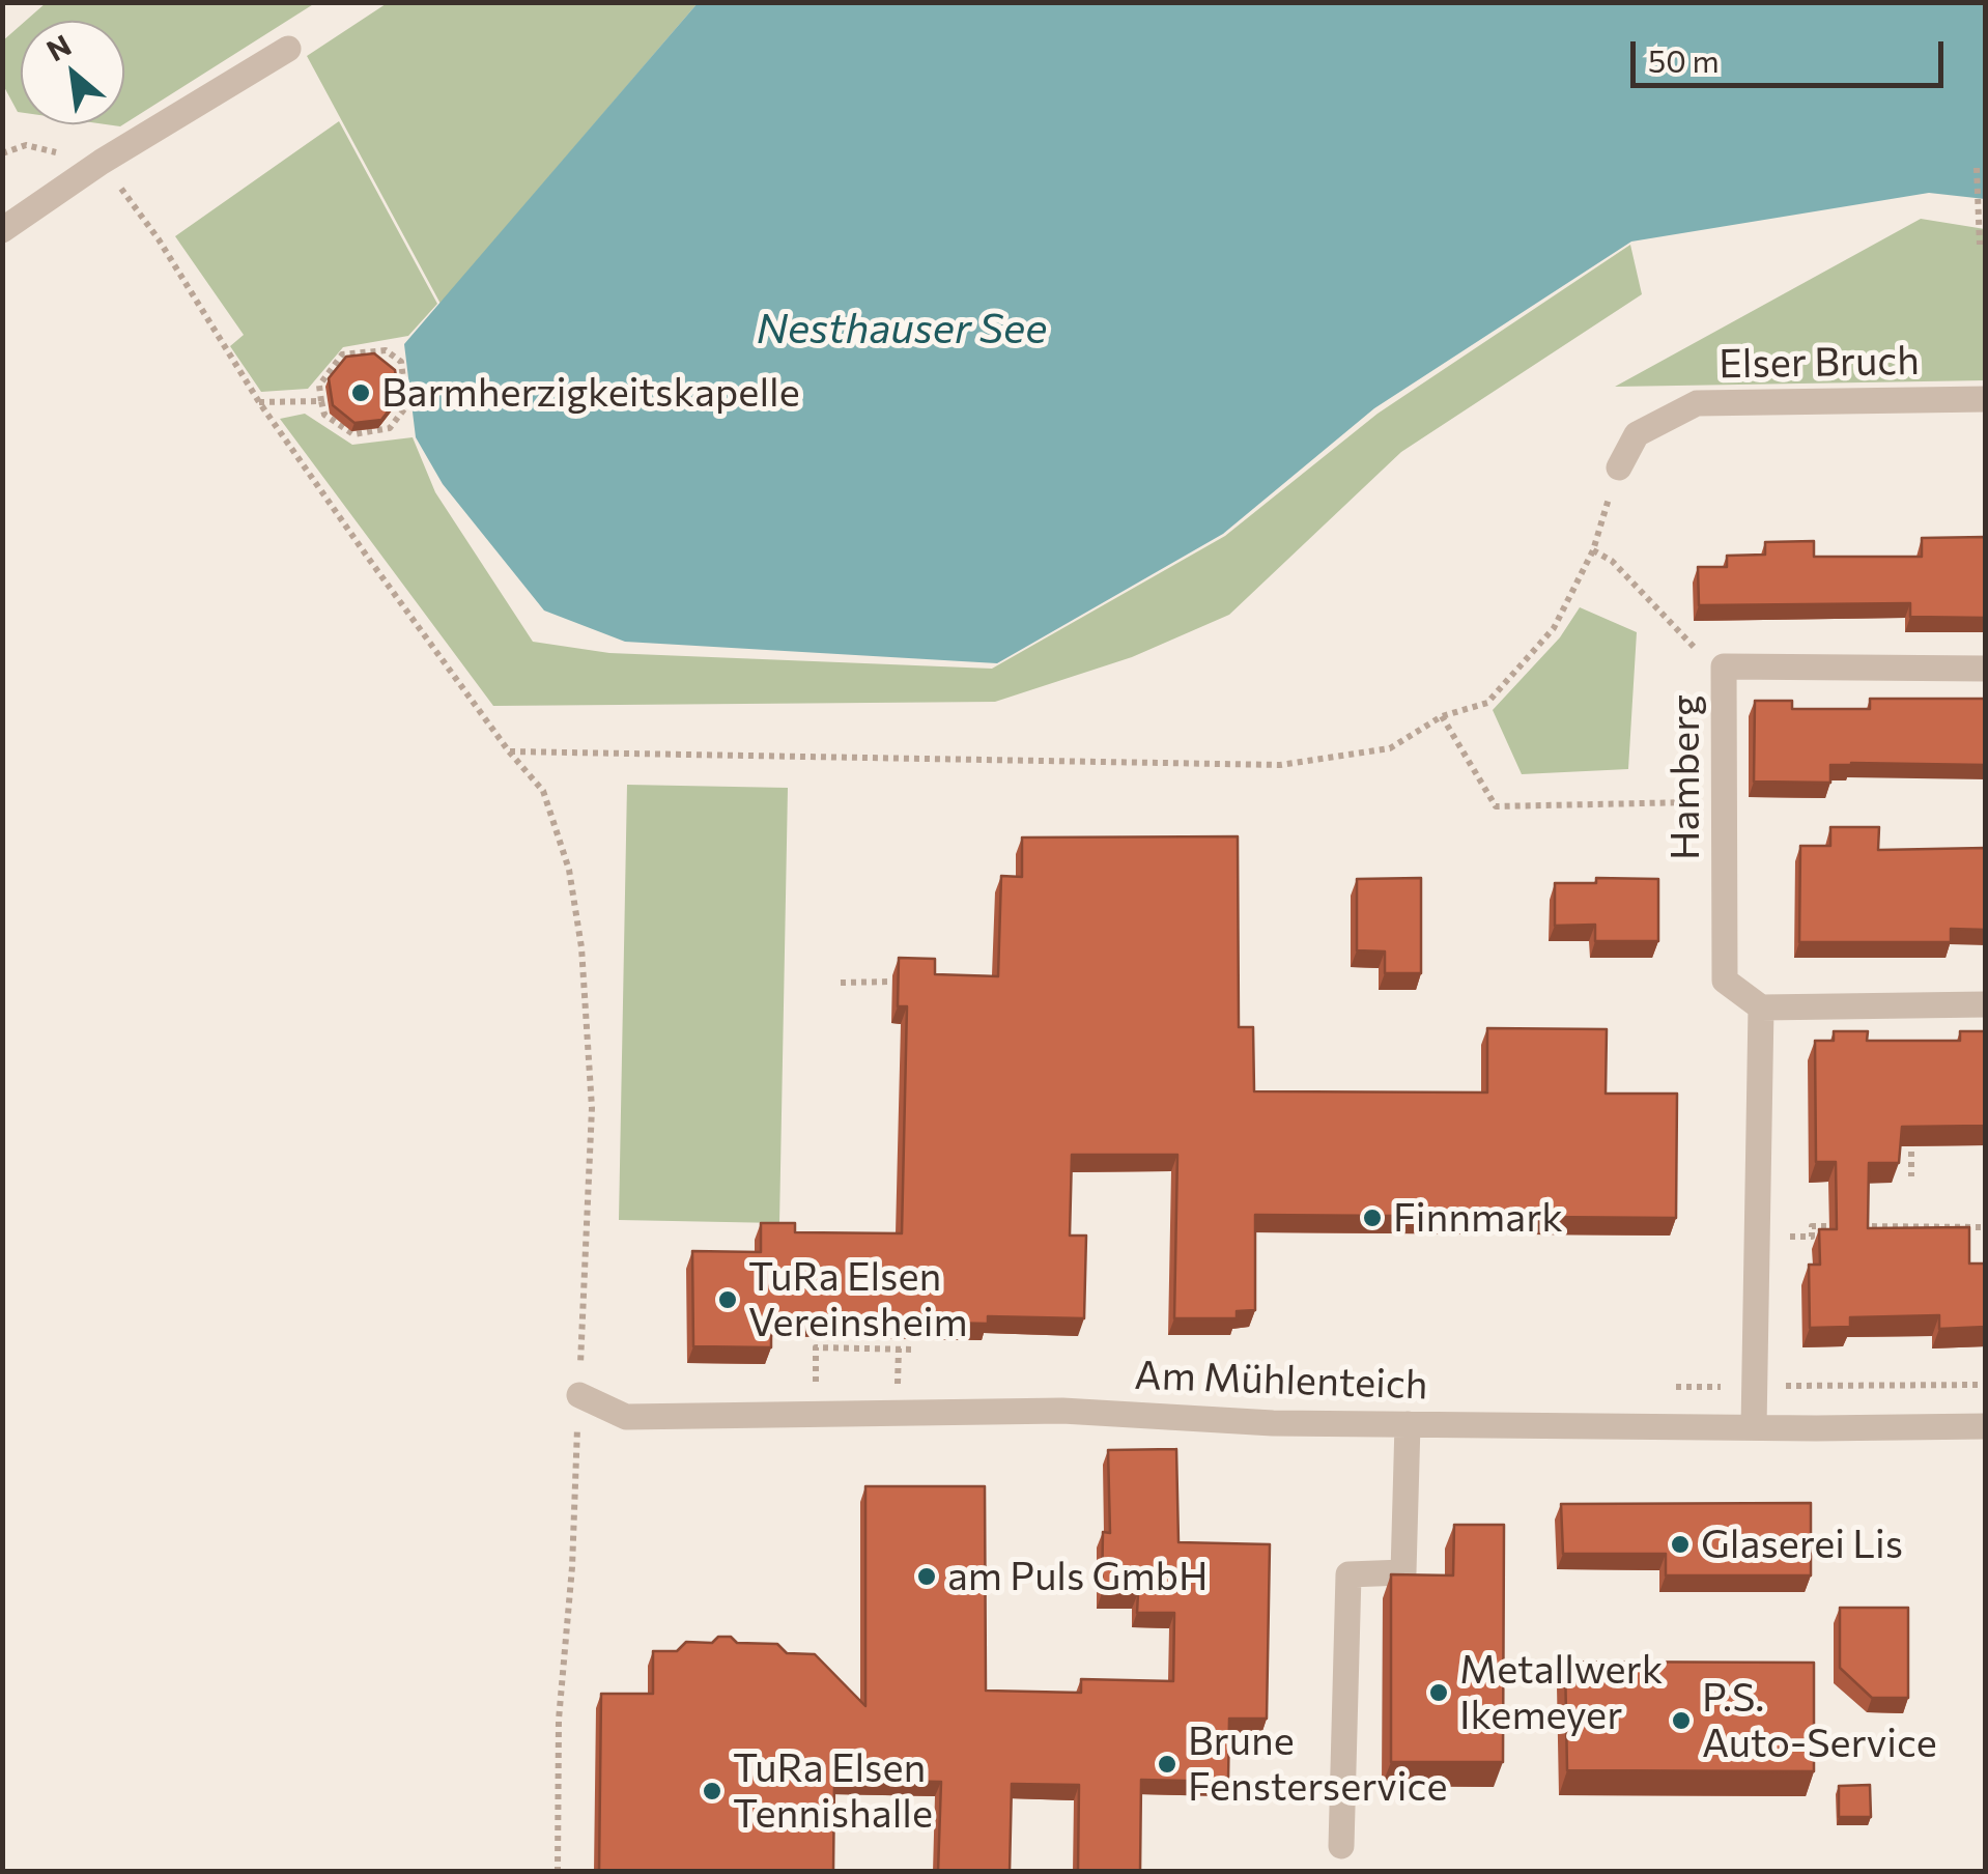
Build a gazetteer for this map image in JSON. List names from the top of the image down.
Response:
{
  "streets": {
    "street": ["Elser Bruch", "Hamberg", "Am Mühlenteich"]
  },
  "water": ["Nesthauser See"],
  "places": [
    "Barmherzigkeitskapelle",
    "Finnmark",
    "TuRa Elsen Vereinsheim",
    "Glaserei Lis",
    "am Puls GmbH",
    "Metallwerk Ikemeyer",
    "P.S. Auto-Service",
    "Brune Fensterservice",
    "TuRa Elsen Tennishalle"
  ],
  "scale_bar": "50 m",
  "north": "top left"
}
